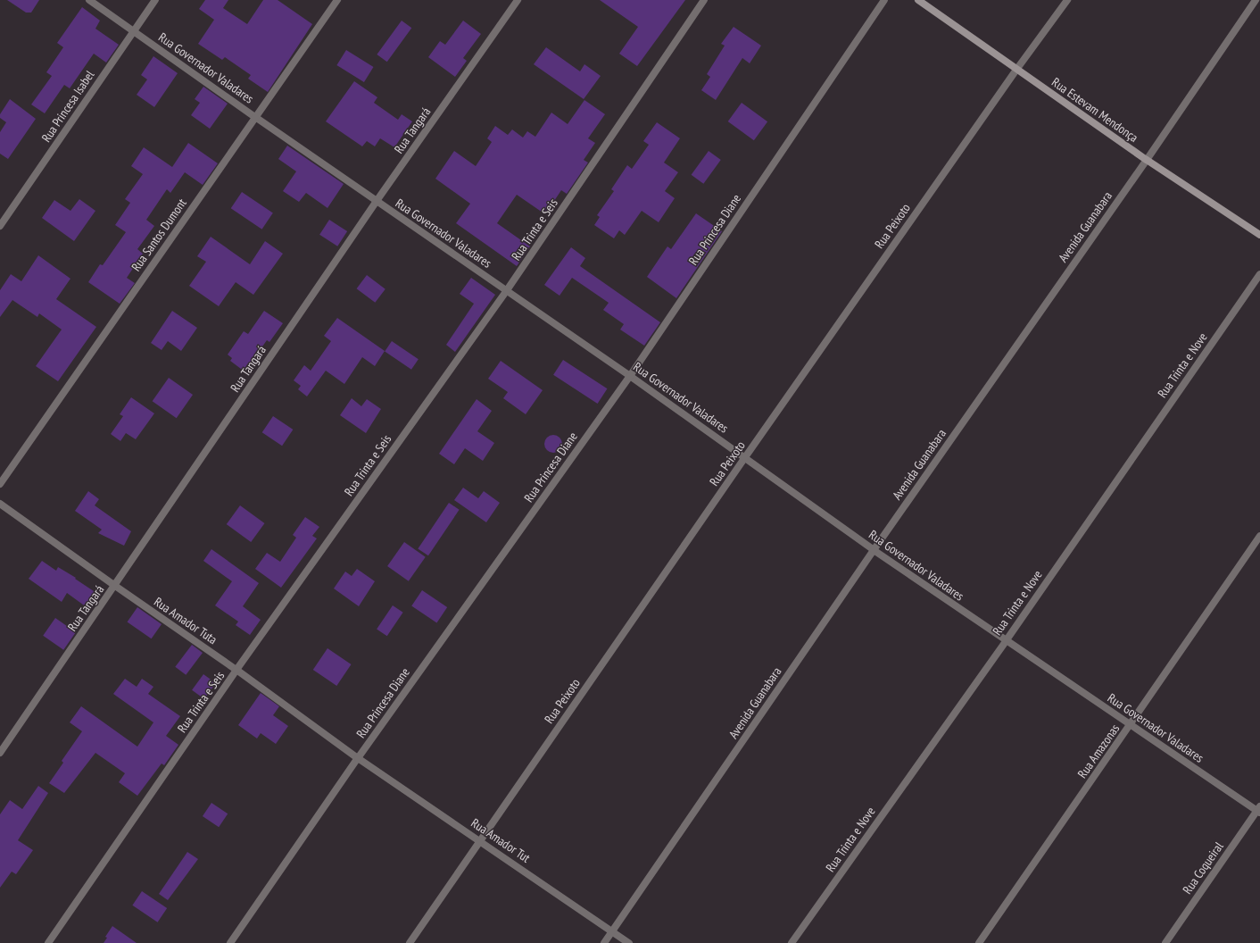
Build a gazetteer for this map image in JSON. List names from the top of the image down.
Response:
{
  "streets": {
    "street": [
      "Rua Governador Valadares",
      "Rua Princesa Isabel",
      "Rua Estevam Mendonça",
      "Rua Tangará",
      "Rua Peixoto",
      "Avenida Guanabara",
      "Rua Trinta e Seis",
      "Rua Princesa Diane",
      "Rua Santos Dumont",
      "Rua Trinta e Nove",
      "Rua Amador Tuta",
      "Rua Amazonas",
      "Rua Amador Tut",
      "Rua Coqueiral"
    ]
  },
  "crossings": [
    ["Rua Governador Valadares", "Rua Princesa Isabel"],
    ["Rua Governador Valadares", "Rua Tangará"],
    ["Rua Governador Valadares", "Rua Peixoto"],
    ["Rua Governador Valadares", "Avenida Guanabara"],
    ["Rua Governador Valadares", "Rua Trinta e Seis"],
    ["Rua Governador Valadares", "Rua Princesa Diane"],
    ["Rua Governador Valadares", "Rua Santos Dumont"],
    ["Rua Governador Valadares", "Rua Trinta e Nove"],
    ["Rua Governador Valadares", "Rua Amazonas"],
    ["Rua Governador Valadares", "Rua Coqueiral"],
    ["Rua Estevam Mendonça", "Rua Peixoto"],
    ["Rua Estevam Mendonça", "Avenida Guanabara"],
    ["Rua Tangará", "Rua Amador Tuta"],
    ["Rua Peixoto", "Rua Amador Tut"],
    ["Avenida Guanabara", "Rua Amador Tut"],
    ["Rua Trinta e Seis", "Rua Amador Tuta"],
    ["Rua Princesa Diane", "Rua Amador Tuta"],
    ["Rua Princesa Diane", "Rua Amador Tut"],
    ["Rua Amador Tuta", "Rua Amador Tut"]
  ]
}
